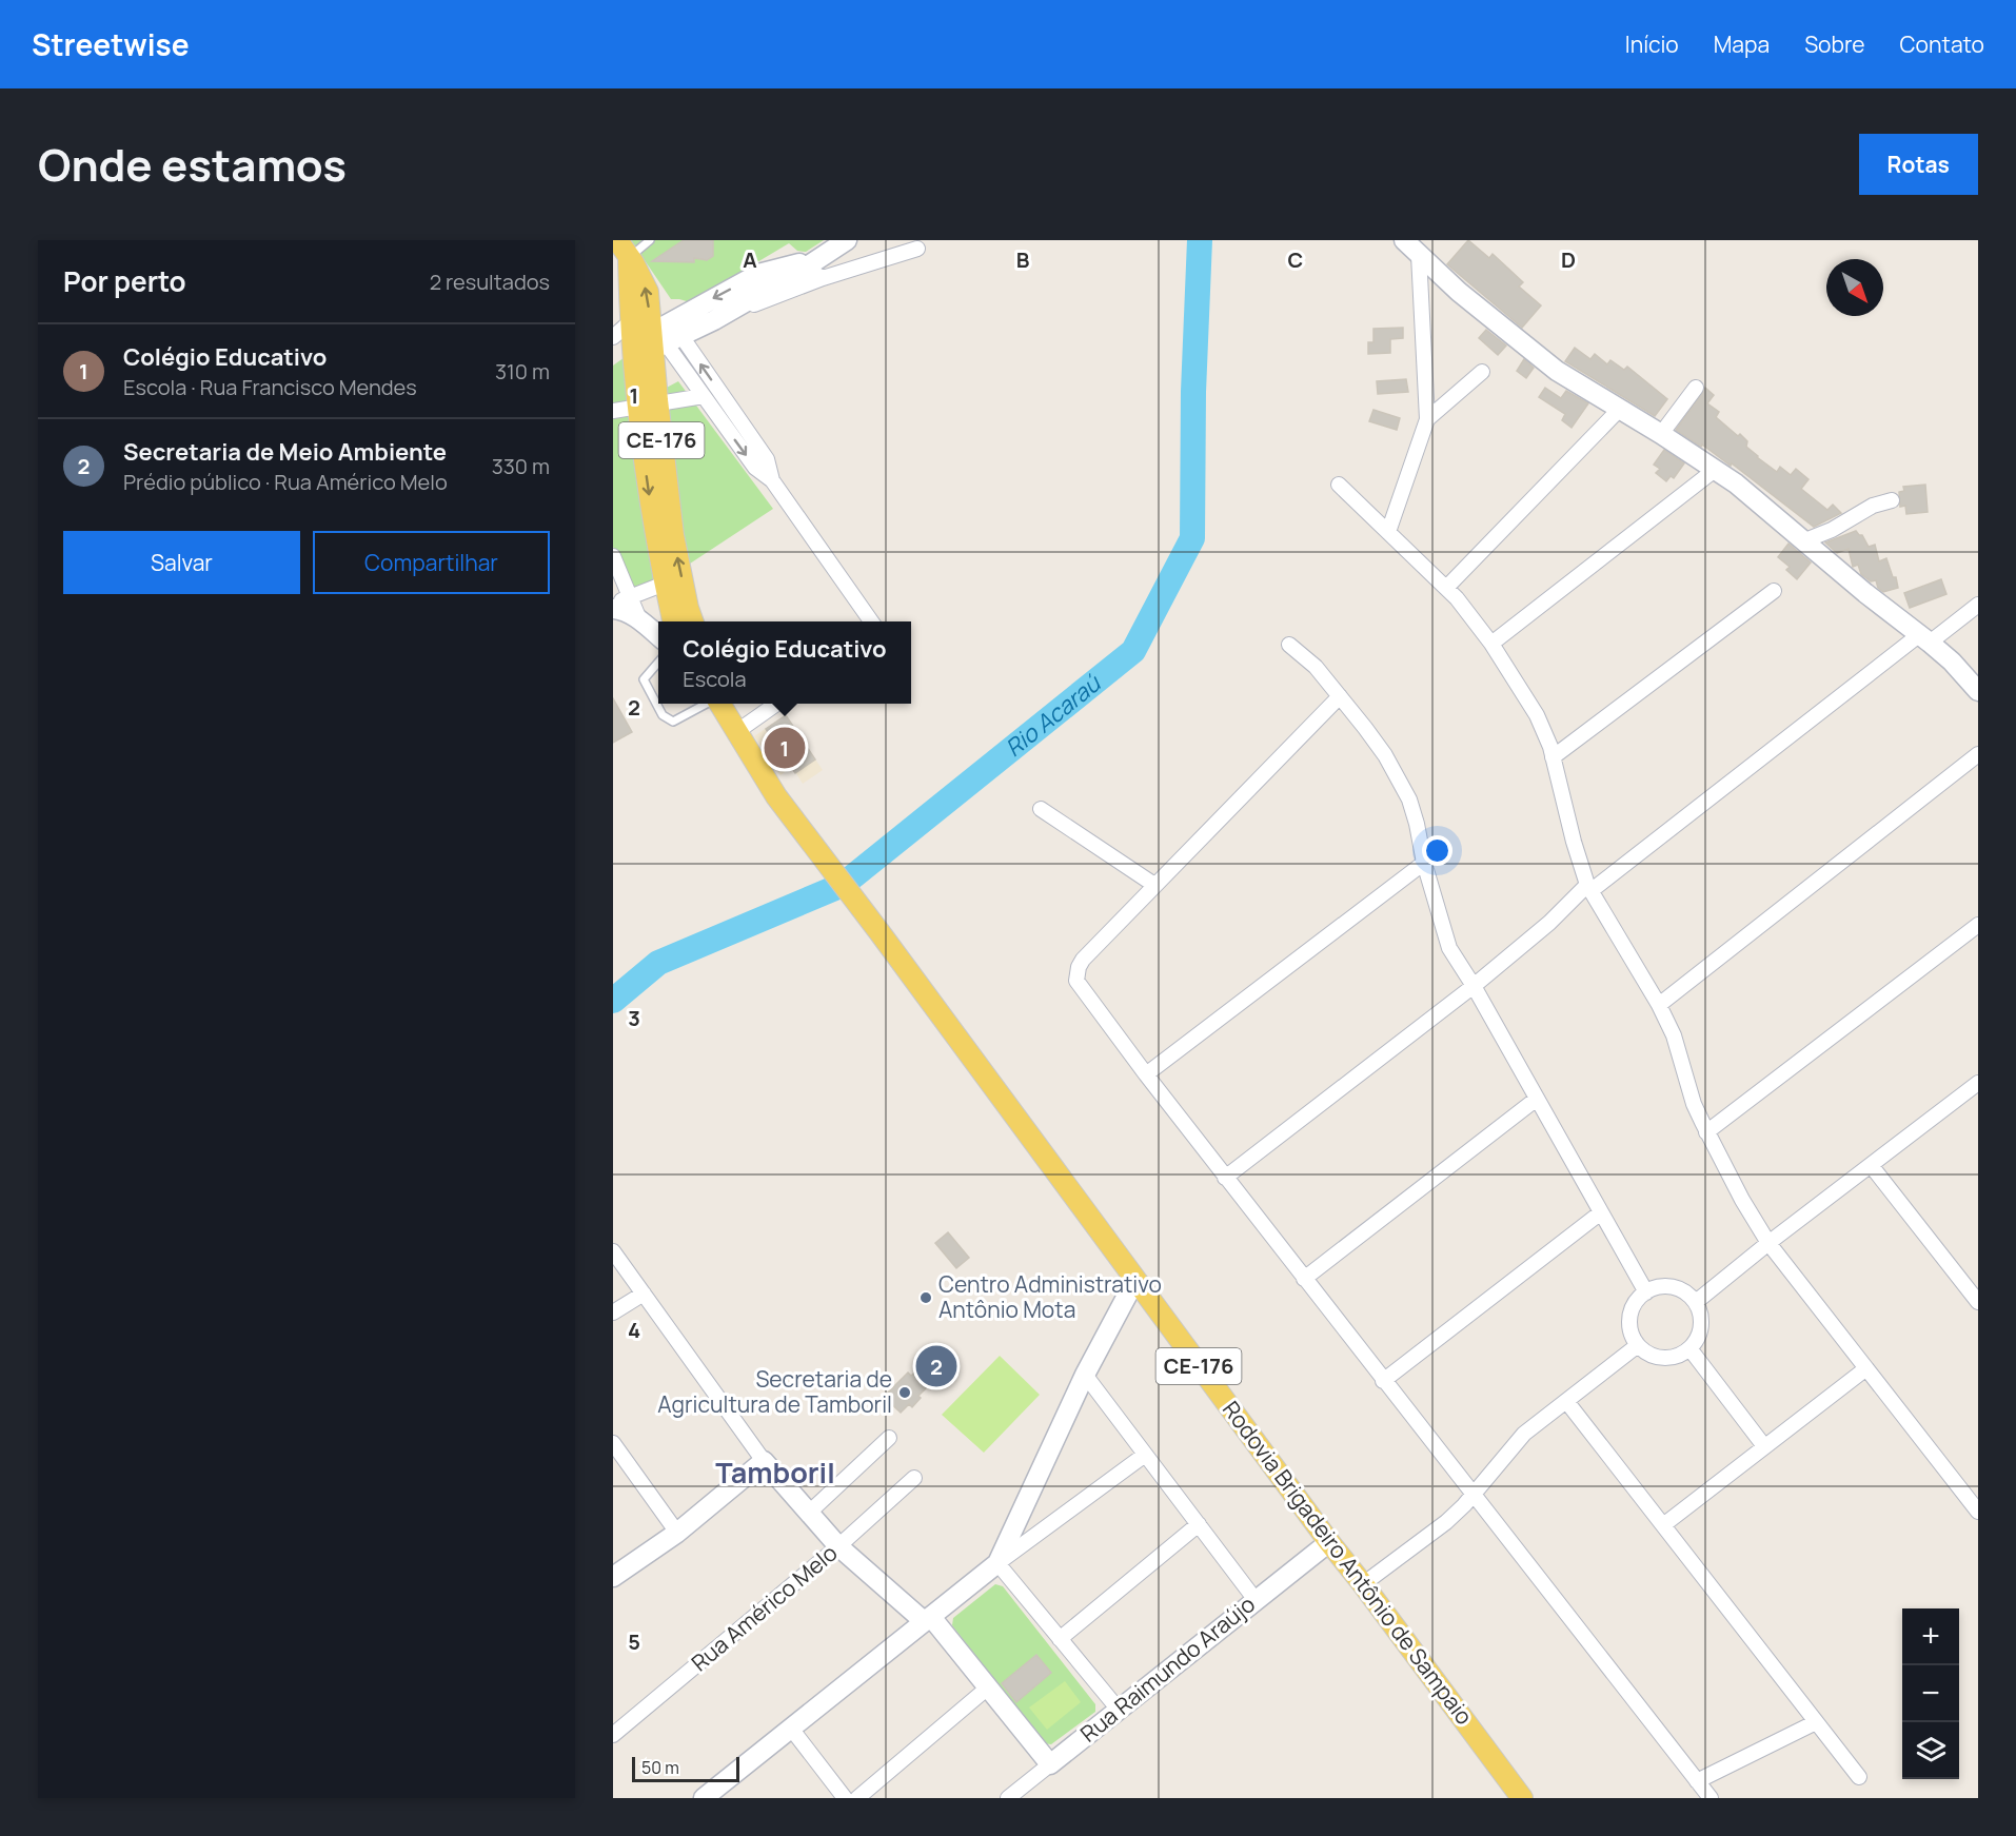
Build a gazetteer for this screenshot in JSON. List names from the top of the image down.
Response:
{
  "streets": {
    "main road": ["CE-176", "Rodovia Brigadeiro Antônio de Sampaio"],
    "street": ["Rua Américo Melo", "Rua Raimundo Araújo"]
  },
  "crossings": [
    ["CE-176", "Rodovia Brigadeiro Antônio de Sampaio"],
    ["Rodovia Brigadeiro Antônio de Sampaio", "Rua Raimundo Araújo"]
  ],
  "districts": ["Tamboril"],
  "water": ["Rio Acaraú"],
  "places": ["Centro Administrativo Antônio Mota", "Secretaria de Agricultura de Tamboril"],
  "scale_bar": "50 m",
  "north": "bottom right",
  "page": {
    "header": "Streetwise",
    "nav": [
      "Início",
      "Mapa",
      "Sobre",
      "Contato"
    ],
    "title": "Onde estamos",
    "buttons": [
      "Rotas",
      ["Salvar", "Compartilhar"]
    ],
    "heading": ["Por perto", "2 resultados"],
    "list": [
      {
        "mark": "1",
        "name": "Colégio Educativo",
        "note": "Escola · Rua Francisco Mendes",
        "value": "310 m"
      },
      {
        "mark": "2",
        "name": "Secretaria de Meio Ambiente",
        "note": "Prédio público · Rua Américo Melo",
        "value": "330 m"
      }
    ],
    "popup": ["Colégio Educativo", "Escola"],
    "pins": ["1", "2"],
    "map_buttons": ["+", "−"],
    "scale": "50 m"
  },
  "grid": {
    "columns": [
      "A",
      "B",
      "C",
      "D"
    ],
    "rows": [
      "1",
      "2",
      "3",
      "4",
      "5"
    ]
  }
}
